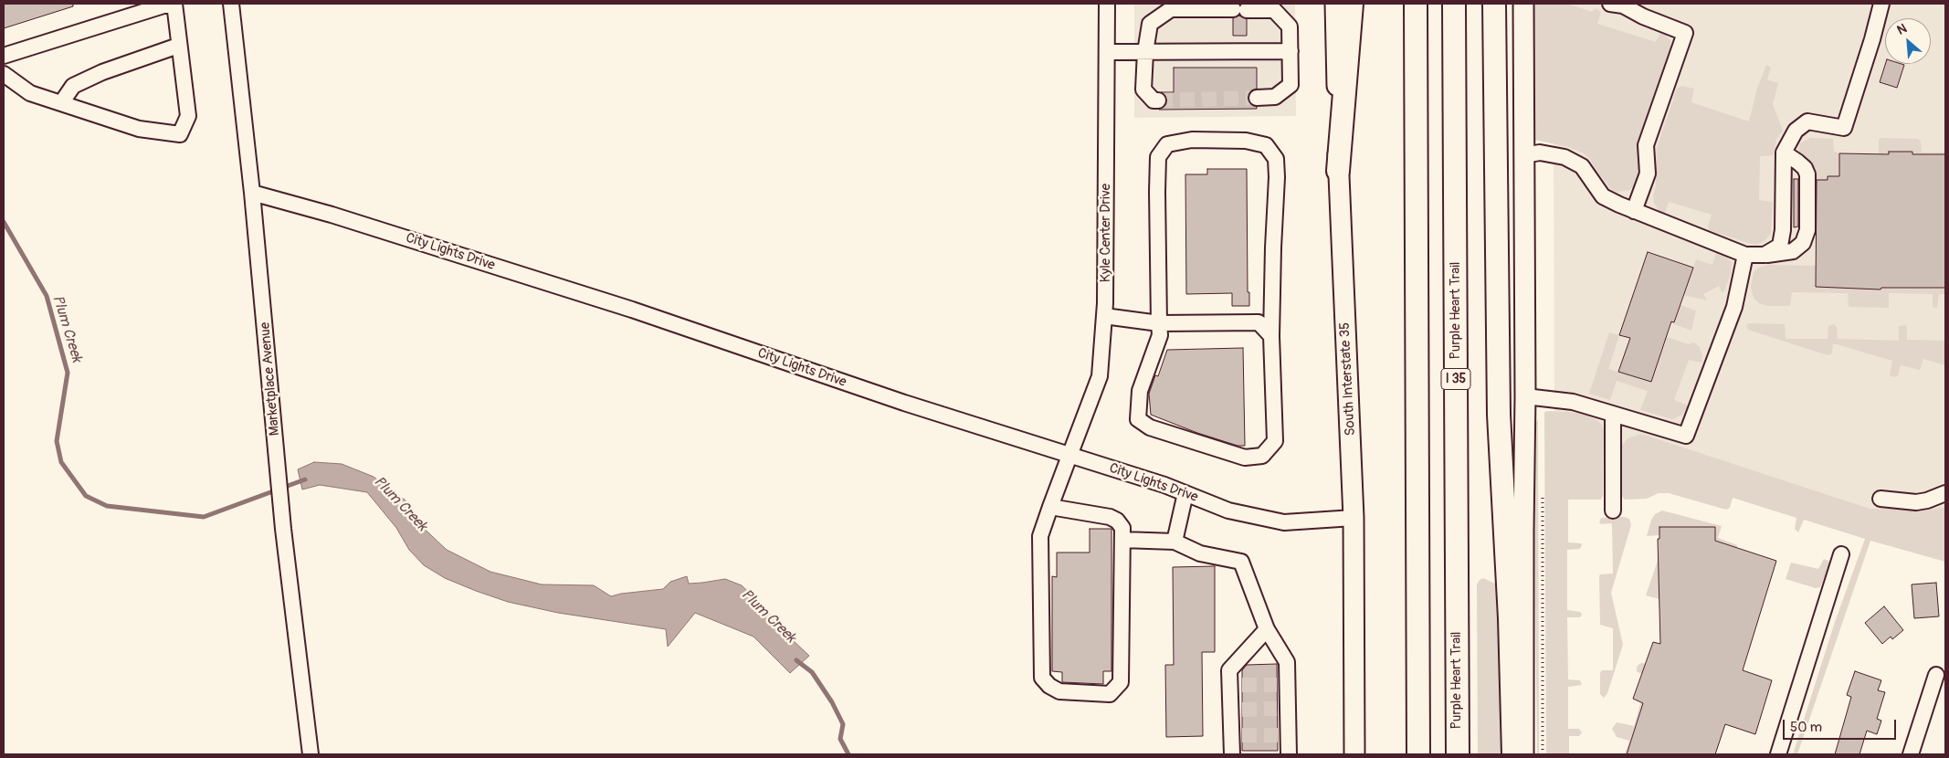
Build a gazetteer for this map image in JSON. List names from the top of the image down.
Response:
{
  "streets": {
    "highway": ["Purple Heart Trail", "I 35"],
    "main road": ["South Interstate 35"],
    "street": ["Kyle Center Drive", "City Lights Drive", "Marketplace Avenue"]
  },
  "crossings": [
    ["Kyle Center Drive", "City Lights Drive"],
    ["City Lights Drive", "Marketplace Avenue"],
    ["City Lights Drive", "South Interstate 35"]
  ],
  "water": ["Plum Creek"],
  "scale_bar": "50 m",
  "north": "top left"
}
